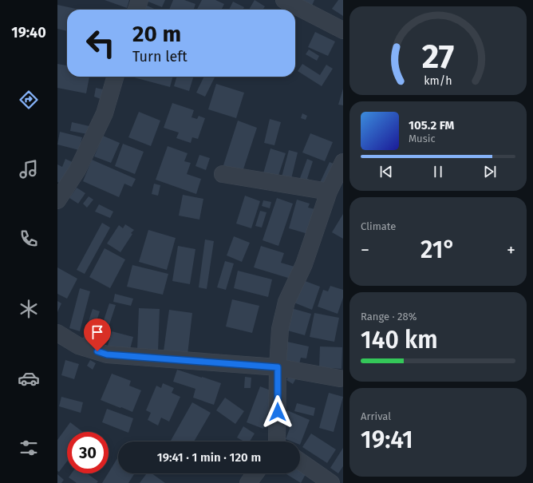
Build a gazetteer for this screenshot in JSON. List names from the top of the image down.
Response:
{
  "page": {
    "tabs": "19:40",
    "turn": ["20 m", "Turn left"],
    "song": ["105.2 FM", "Music"],
    "tile": [
      "Climate",
      ["Range · 28%", "140 km"],
      ["Arrival", "19:41"]
    ],
    "heat": ["−", "21°", "+"],
    "limit": "30",
    "trip": "19:41 · 1 min · 120 m",
    "gauge": ["27", "km/h"]
  }
}
